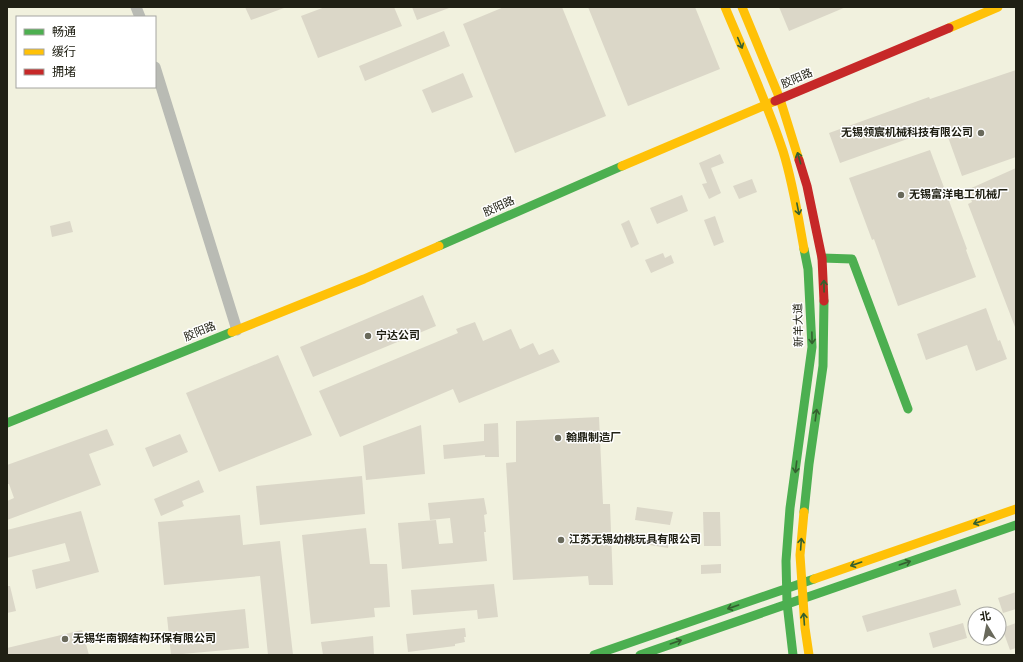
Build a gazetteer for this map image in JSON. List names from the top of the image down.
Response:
{
  "streets": {
    "main road": ["胶阳路", "新羊大道"]
  },
  "crossings": [
    ["胶阳路", "新羊大道"]
  ],
  "places": [
    "无锡领宸机械科技有限公司",
    "无锡富洋电工机械厂",
    "宁达公司",
    "翰鼎制造厂",
    "江苏无锡幼桃玩具有限公司",
    "无锡华南钢结构环保有限公司"
  ],
  "legend": ["畅通", "缓行", "拥堵"],
  "north": "top"
}
